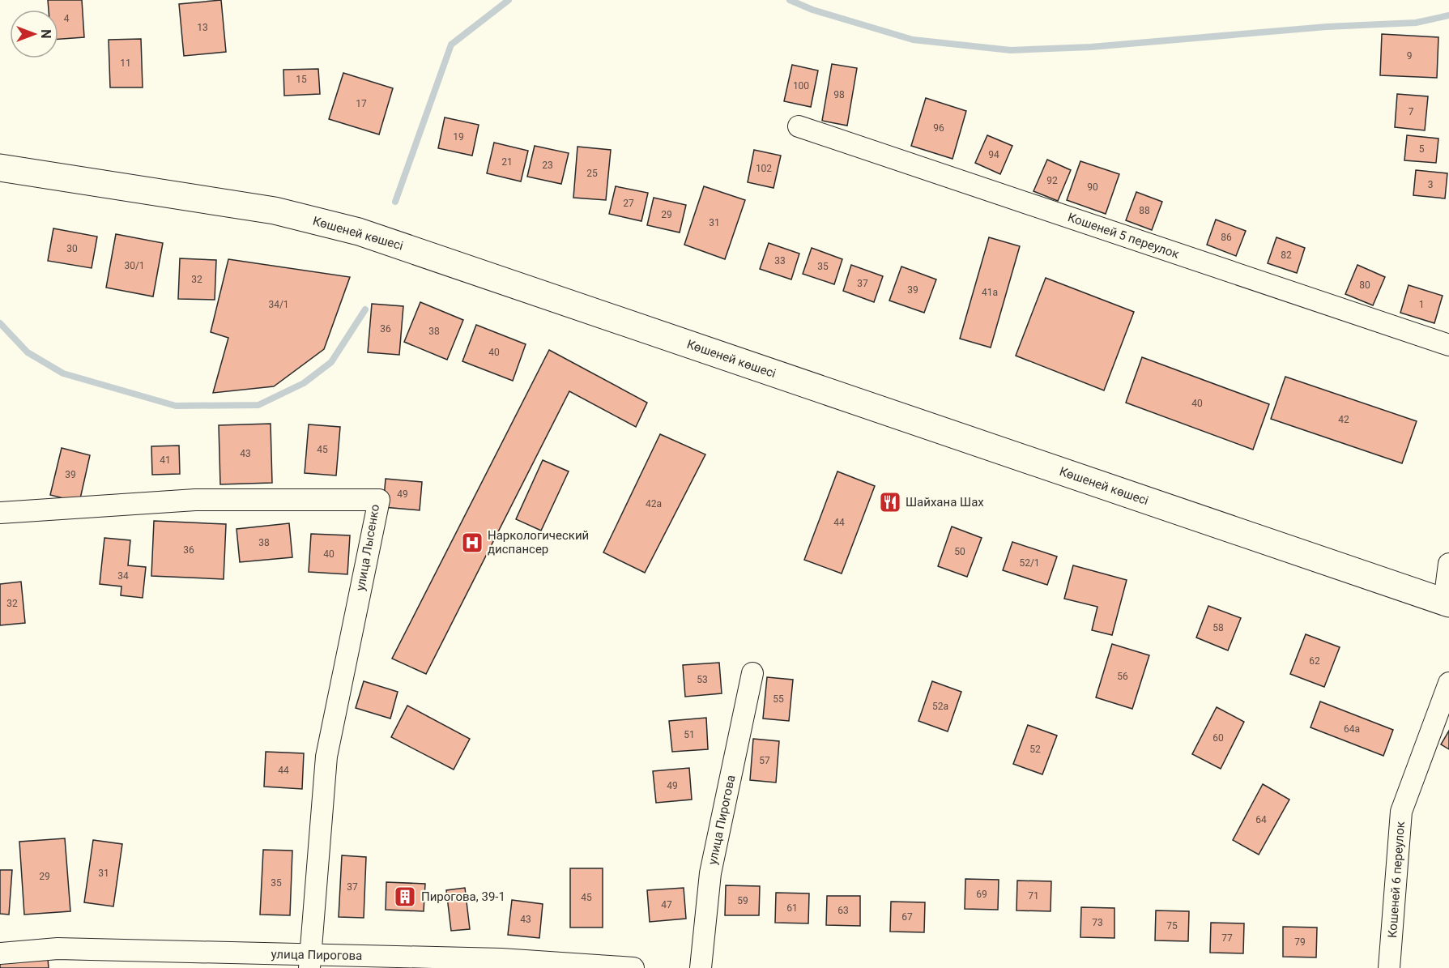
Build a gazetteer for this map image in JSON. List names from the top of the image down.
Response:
{
  "streets": {
    "main road": ["Көшеней көшесі"],
    "street": [
      "Кошеней 5 переулок",
      "улица Лысенко",
      "улица Пирогова",
      "Кошеней 6 переулок"
    ]
  },
  "crossings": [
    ["улица Лысенко", "улица Пирогова"]
  ],
  "places": {
    "restaurant": ["Шайхана Шах"],
    "hospital": ["Наркологический диспансер"],
    "building": ["Пирогова, 39-1"]
  },
  "house_numbers": [
    "4",
    "13",
    "9",
    "11",
    "15",
    "100",
    "98",
    "17",
    "7",
    "96",
    "19",
    "5",
    "94",
    "21",
    "23",
    "102",
    "25",
    "92",
    "3",
    "90",
    "27",
    "88",
    "29",
    "31",
    "86",
    "30",
    "82",
    "33",
    "30/1",
    "35",
    "32",
    "37",
    "80",
    "39",
    "41а",
    "34/1",
    "1",
    "36",
    "38",
    "40",
    "40",
    "42",
    "45",
    "43",
    "41",
    "39",
    "49",
    "42а",
    "44",
    "38",
    "36",
    "50",
    "40",
    "52/1",
    "34",
    "32",
    "58",
    "62",
    "56",
    "53",
    "55",
    "52а",
    "64а",
    "51",
    "60",
    "52",
    "57",
    "44",
    "49",
    "64",
    "31",
    "29",
    "35",
    "37",
    "69",
    "71",
    "45",
    "59",
    "47",
    "61",
    "63",
    "67",
    "43",
    "73",
    "75",
    "77",
    "79"
  ],
  "north": "right"
}
